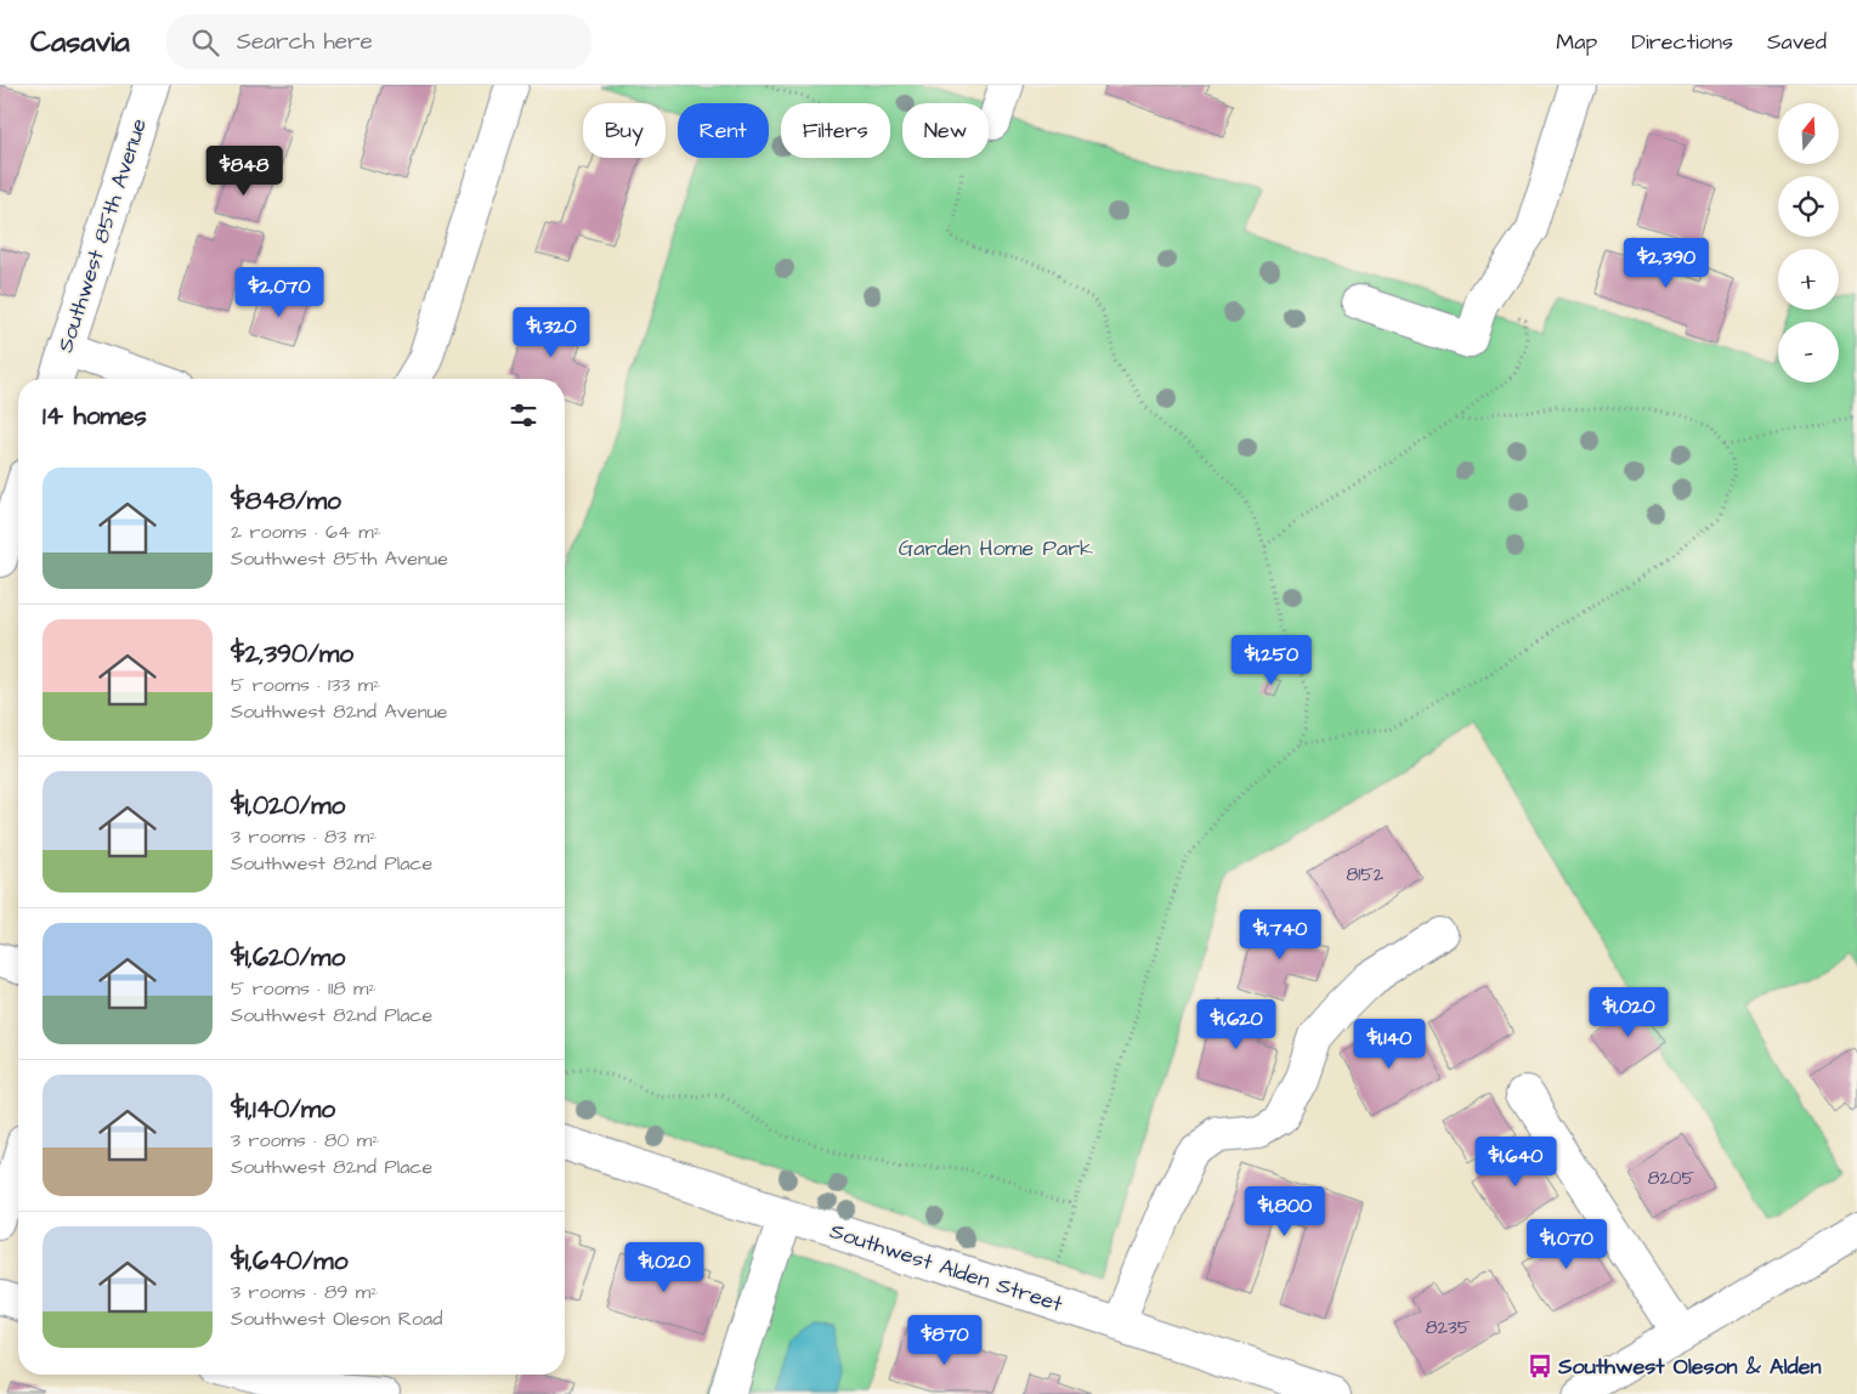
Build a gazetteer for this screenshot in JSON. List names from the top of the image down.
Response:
{
  "streets": {
    "street": ["Southwest 85th Avenue", "Southwest Alden Street"]
  },
  "parks": ["Garden Home Park"],
  "places": {
    "bus stop": ["Southwest Oleson & Alden"]
  },
  "house_numbers": ["8152", "8205", "8235"],
  "north": "top",
  "page": {
    "header": "Casavia",
    "search": "Search here",
    "nav": ["Map", "Directions", "Saved"],
    "map_buttons": ["+", "−"],
    "chip": [
      "Buy",
      "Rent",
      "Filters",
      "New"
    ],
    "price": [
      "$848",
      "$2,390",
      "$2,070",
      "$1,320",
      "$1,250",
      "$1,740",
      "$1,020",
      "$1,620",
      "$1,140",
      "$1,640",
      "$1,800",
      "$1,070",
      "$1,020",
      "$870"
    ],
    "heading": "14 homes",
    "list": [
      {
        "name": "$848/mo",
        "note": "2 rooms · 64 m² · Southwest 85th Avenue"
      },
      {
        "name": "$2,390/mo",
        "note": "5 rooms · 133 m² · Southwest 82nd Avenue"
      },
      {
        "name": "$1,020/mo",
        "note": "3 rooms · 83 m² · Southwest 82nd Place"
      },
      {
        "name": "$1,620/mo",
        "note": "5 rooms · 118 m² · Southwest 82nd Place"
      },
      {
        "name": "$1,140/mo",
        "note": "3 rooms · 80 m² · Southwest 82nd Place"
      },
      {
        "name": "$1,640/mo",
        "note": "3 rooms · 89 m² · Southwest Oleson Road"
      }
    ]
  }
}
